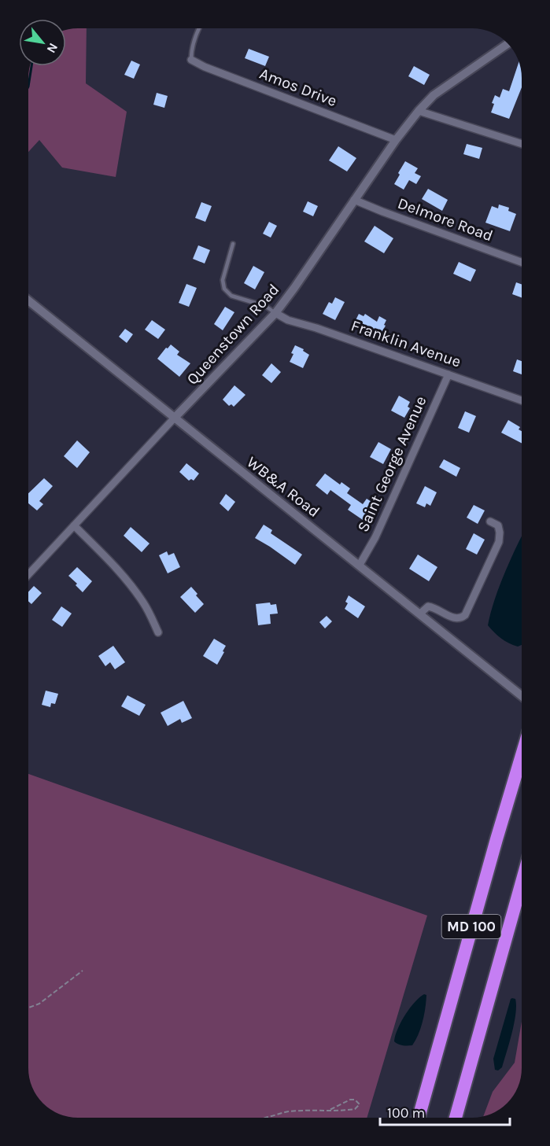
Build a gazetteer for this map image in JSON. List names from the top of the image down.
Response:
{
  "streets": {
    "highway": ["MD 100"],
    "street": [
      "Amos Drive",
      "Delmore Road",
      "Queenstown Road",
      "Franklin Avenue",
      "Saint George Avenue",
      "WB&A Road"
    ]
  },
  "crossings": [
    ["Amos Drive", "Queenstown Road"],
    ["Delmore Road", "Queenstown Road"],
    ["Queenstown Road", "Franklin Avenue"],
    ["Queenstown Road", "WB&A Road"],
    ["Franklin Avenue", "Saint George Avenue"],
    ["Saint George Avenue", "WB&A Road"]
  ],
  "scale_bar": "100 m",
  "north": "bottom right"
}
